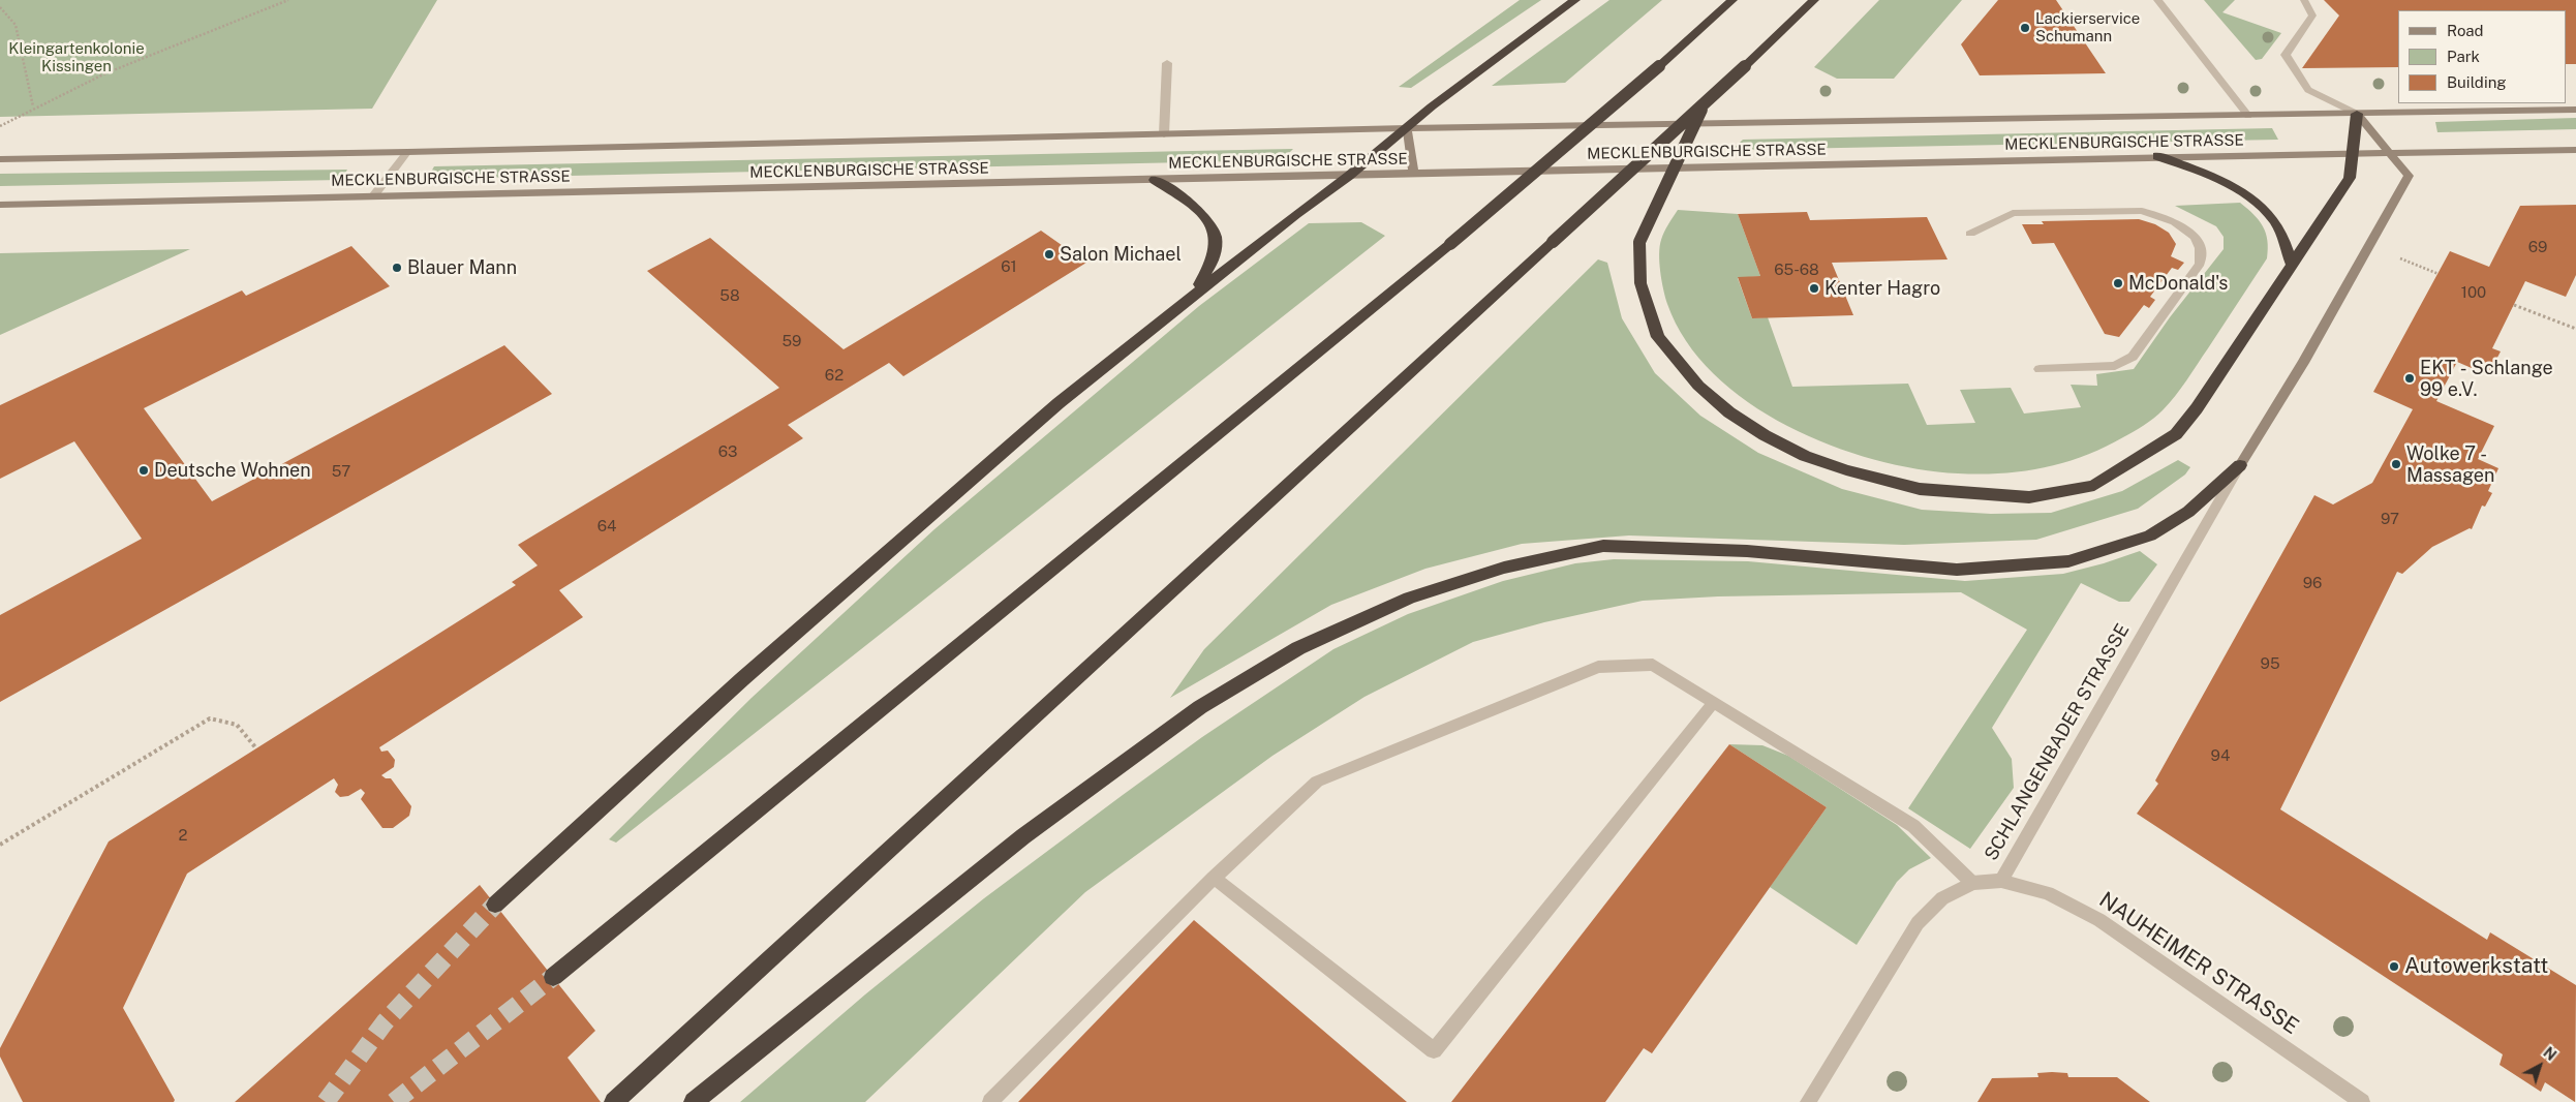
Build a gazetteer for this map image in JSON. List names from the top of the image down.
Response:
{
  "streets": {
    "main road": ["MECKLENBURGISCHE STRASSE"],
    "street": ["SCHLANGENBADER STRASSE", "NAUHEIMER STRASSE"]
  },
  "crossings": [
    ["SCHLANGENBADER STRASSE", "NAUHEIMER STRASSE"]
  ],
  "parks": ["Kleingartenkolonie Kissingen"],
  "places": [
    "Lackierservice Schumann",
    "Salon Michael",
    "Blauer Mann",
    "McDonald's",
    "Kenter Hagro",
    "EKT - Schlange 99 e.V.",
    "Wolke 7 - Massagen",
    "Deutsche Wohnen",
    "Autowerkstatt"
  ],
  "house_numbers": [
    "69",
    "61",
    "65-68",
    "100",
    "58",
    "59",
    "62",
    "63",
    "57",
    "97",
    "64",
    "96",
    "95",
    "94",
    "2"
  ],
  "legend": ["Road", "Park", "Building"],
  "north": "top right"
}
